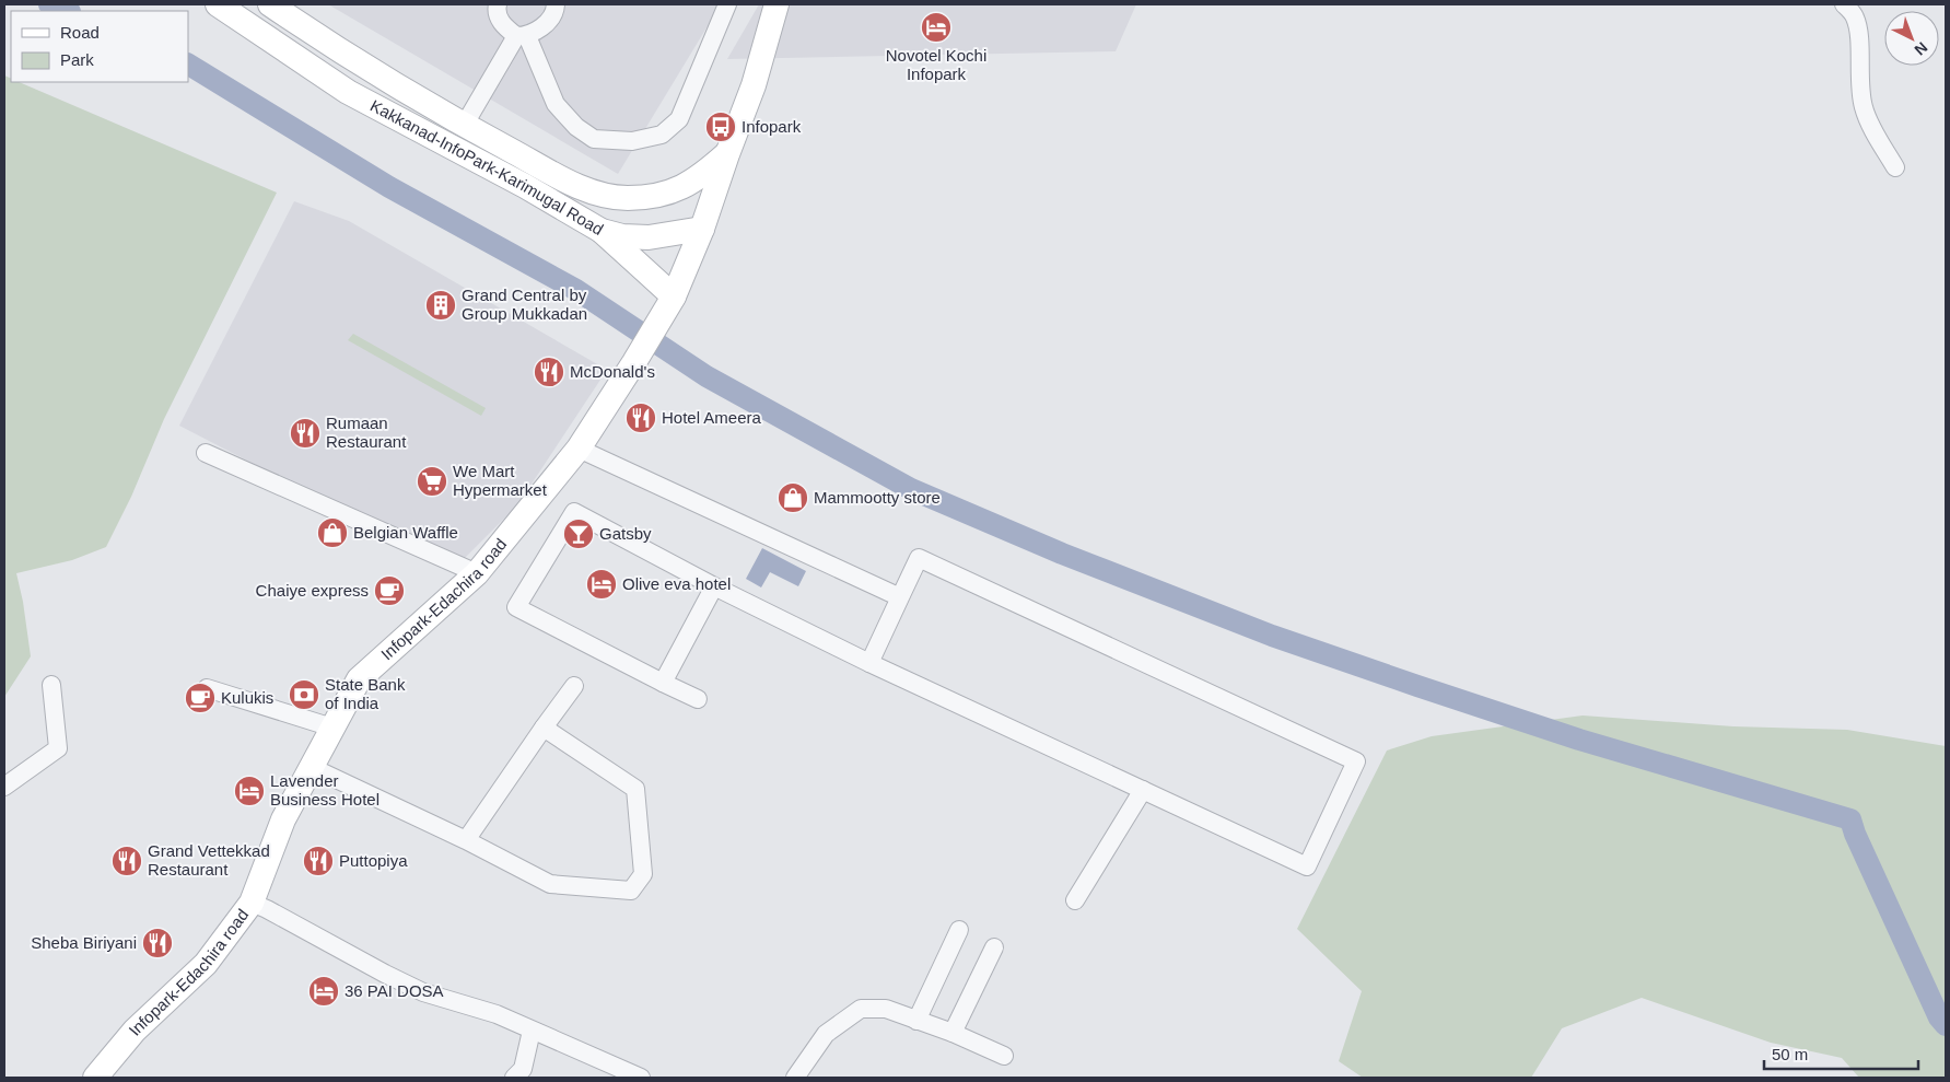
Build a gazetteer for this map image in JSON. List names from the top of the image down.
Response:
{
  "streets": {
    "main road": ["Kakkanad-InfoPark-Karimugal Road", "Infopark-Edachira road"]
  },
  "crossings": [
    ["Kakkanad-InfoPark-Karimugal Road", "Infopark-Edachira road"]
  ],
  "places": {
    "hotel": [
      "Novotel Kochi Infopark",
      "Olive eva hotel",
      "Lavender Business Hotel",
      "36 PAI DOSA"
    ],
    "bus stop": ["Infopark"],
    "building": ["Grand Central by Group Mukkadan"],
    "restaurant": [
      "McDonald's",
      "Hotel Ameera",
      "Rumaan Restaurant",
      "Grand Vettekkad Restaurant",
      "Puttopiya",
      "Sheba Biriyani"
    ],
    "supermarket": ["We Mart Hypermarket"],
    "shop": ["Mammootty store", "Belgian Waffle"],
    "bar": ["Gatsby"],
    "cafe": ["Chaiye express", "Kulukis"],
    "bank": ["State Bank of India"]
  },
  "legend": ["Road", "Park"],
  "scale_bar": "50 m",
  "north": "bottom right"
}
